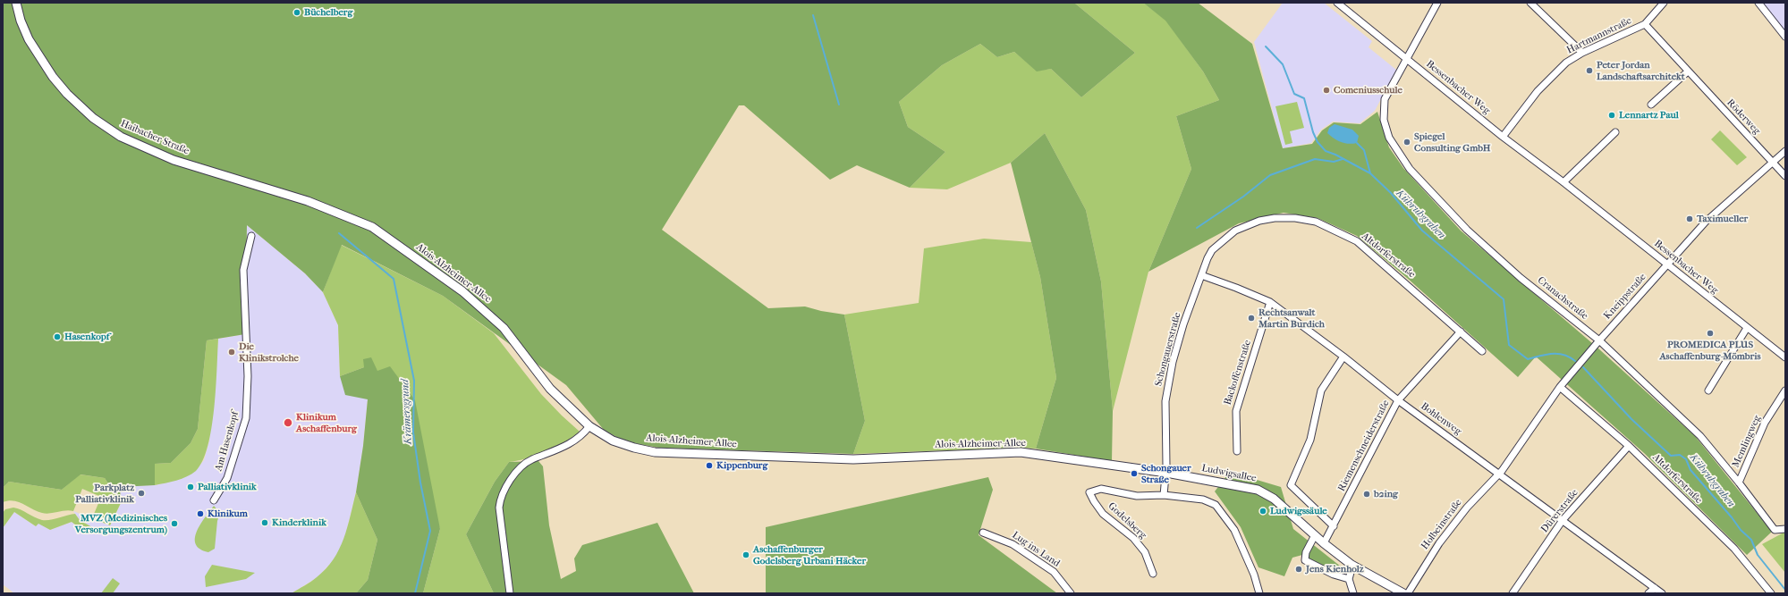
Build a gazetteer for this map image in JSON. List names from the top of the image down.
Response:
{
  "streets": {
    "street": [
      "Hartmannstraße",
      "Bessenbacher Weg",
      "Röderweg",
      "Haibacher Straße",
      "Altdorferstraße",
      "Alois-Alzheimer-Allee",
      "Kneippstraße",
      "Cranachstraße",
      "Schongauerstraße",
      "Backoffenstraße",
      "Bohlenweg",
      "Am Hasenkopf",
      "Memlingweg",
      "Riemenschneiderstraße",
      "Ludwigsallee",
      "Dürerstraße",
      "Godelsberg",
      "Holbeinstraße",
      "Lug ins Land"
    ]
  },
  "crossings": [
    ["Hartmannstraße", "Bessenbacher Weg"],
    ["Hartmannstraße", "Röderweg"],
    ["Bessenbacher Weg", "Kneippstraße"],
    ["Bessenbacher Weg", "Cranachstraße"],
    ["Röderweg", "Kneippstraße"],
    ["Haibacher Straße", "Alois-Alzheimer-Allee"],
    ["Altdorferstraße", "Kneippstraße"],
    ["Altdorferstraße", "Schongauerstraße"],
    ["Altdorferstraße", "Bohlenweg"],
    ["Altdorferstraße", "Riemenschneiderstraße"],
    ["Altdorferstraße", "Dürerstraße"],
    ["Alois-Alzheimer-Allee", "Schongauerstraße"],
    ["Alois-Alzheimer-Allee", "Ludwigsallee"],
    ["Kneippstraße", "Cranachstraße"],
    ["Kneippstraße", "Bohlenweg"],
    ["Kneippstraße", "Holbeinstraße"],
    ["Cranachstraße", "Memlingweg"],
    ["Schongauerstraße", "Bohlenweg"],
    ["Schongauerstraße", "Ludwigsallee"],
    ["Backoffenstraße", "Bohlenweg"],
    ["Bohlenweg", "Riemenschneiderstraße"],
    ["Bohlenweg", "Dürerstraße"],
    ["Bohlenweg", "Holbeinstraße"],
    ["Riemenschneiderstraße", "Ludwigsallee"]
  ],
  "water": ["Kühruhgraben", "Krämersgrund"],
  "places": [
    "Büchelberg",
    "Peter Jordan Landschaftsarchitekt",
    "Comeniusschule",
    "Lennartz Paul",
    "Spiegel Consulting GmbH",
    "Taximueller",
    "Rechtsanwalt Martin Burdich",
    "PROMEDICA PLUS Aschaffenburg-Mömbris",
    "Hasenkopf",
    "Die Klinikstrolche",
    "Klinikum Aschaffenburg",
    "Kippenburg",
    "Schongauer Straße",
    "Palliativklinik",
    "Parkplatz Palliativklinik",
    "b2ing",
    "Ludwigssäule",
    "Klinikum",
    "Kinderklinik",
    "MVZ (Medizinisches Versorgungszentrum)",
    "Aschaffenburger Godelsberg Urbani Häcker",
    "Jens Kienholz"
  ]
}
